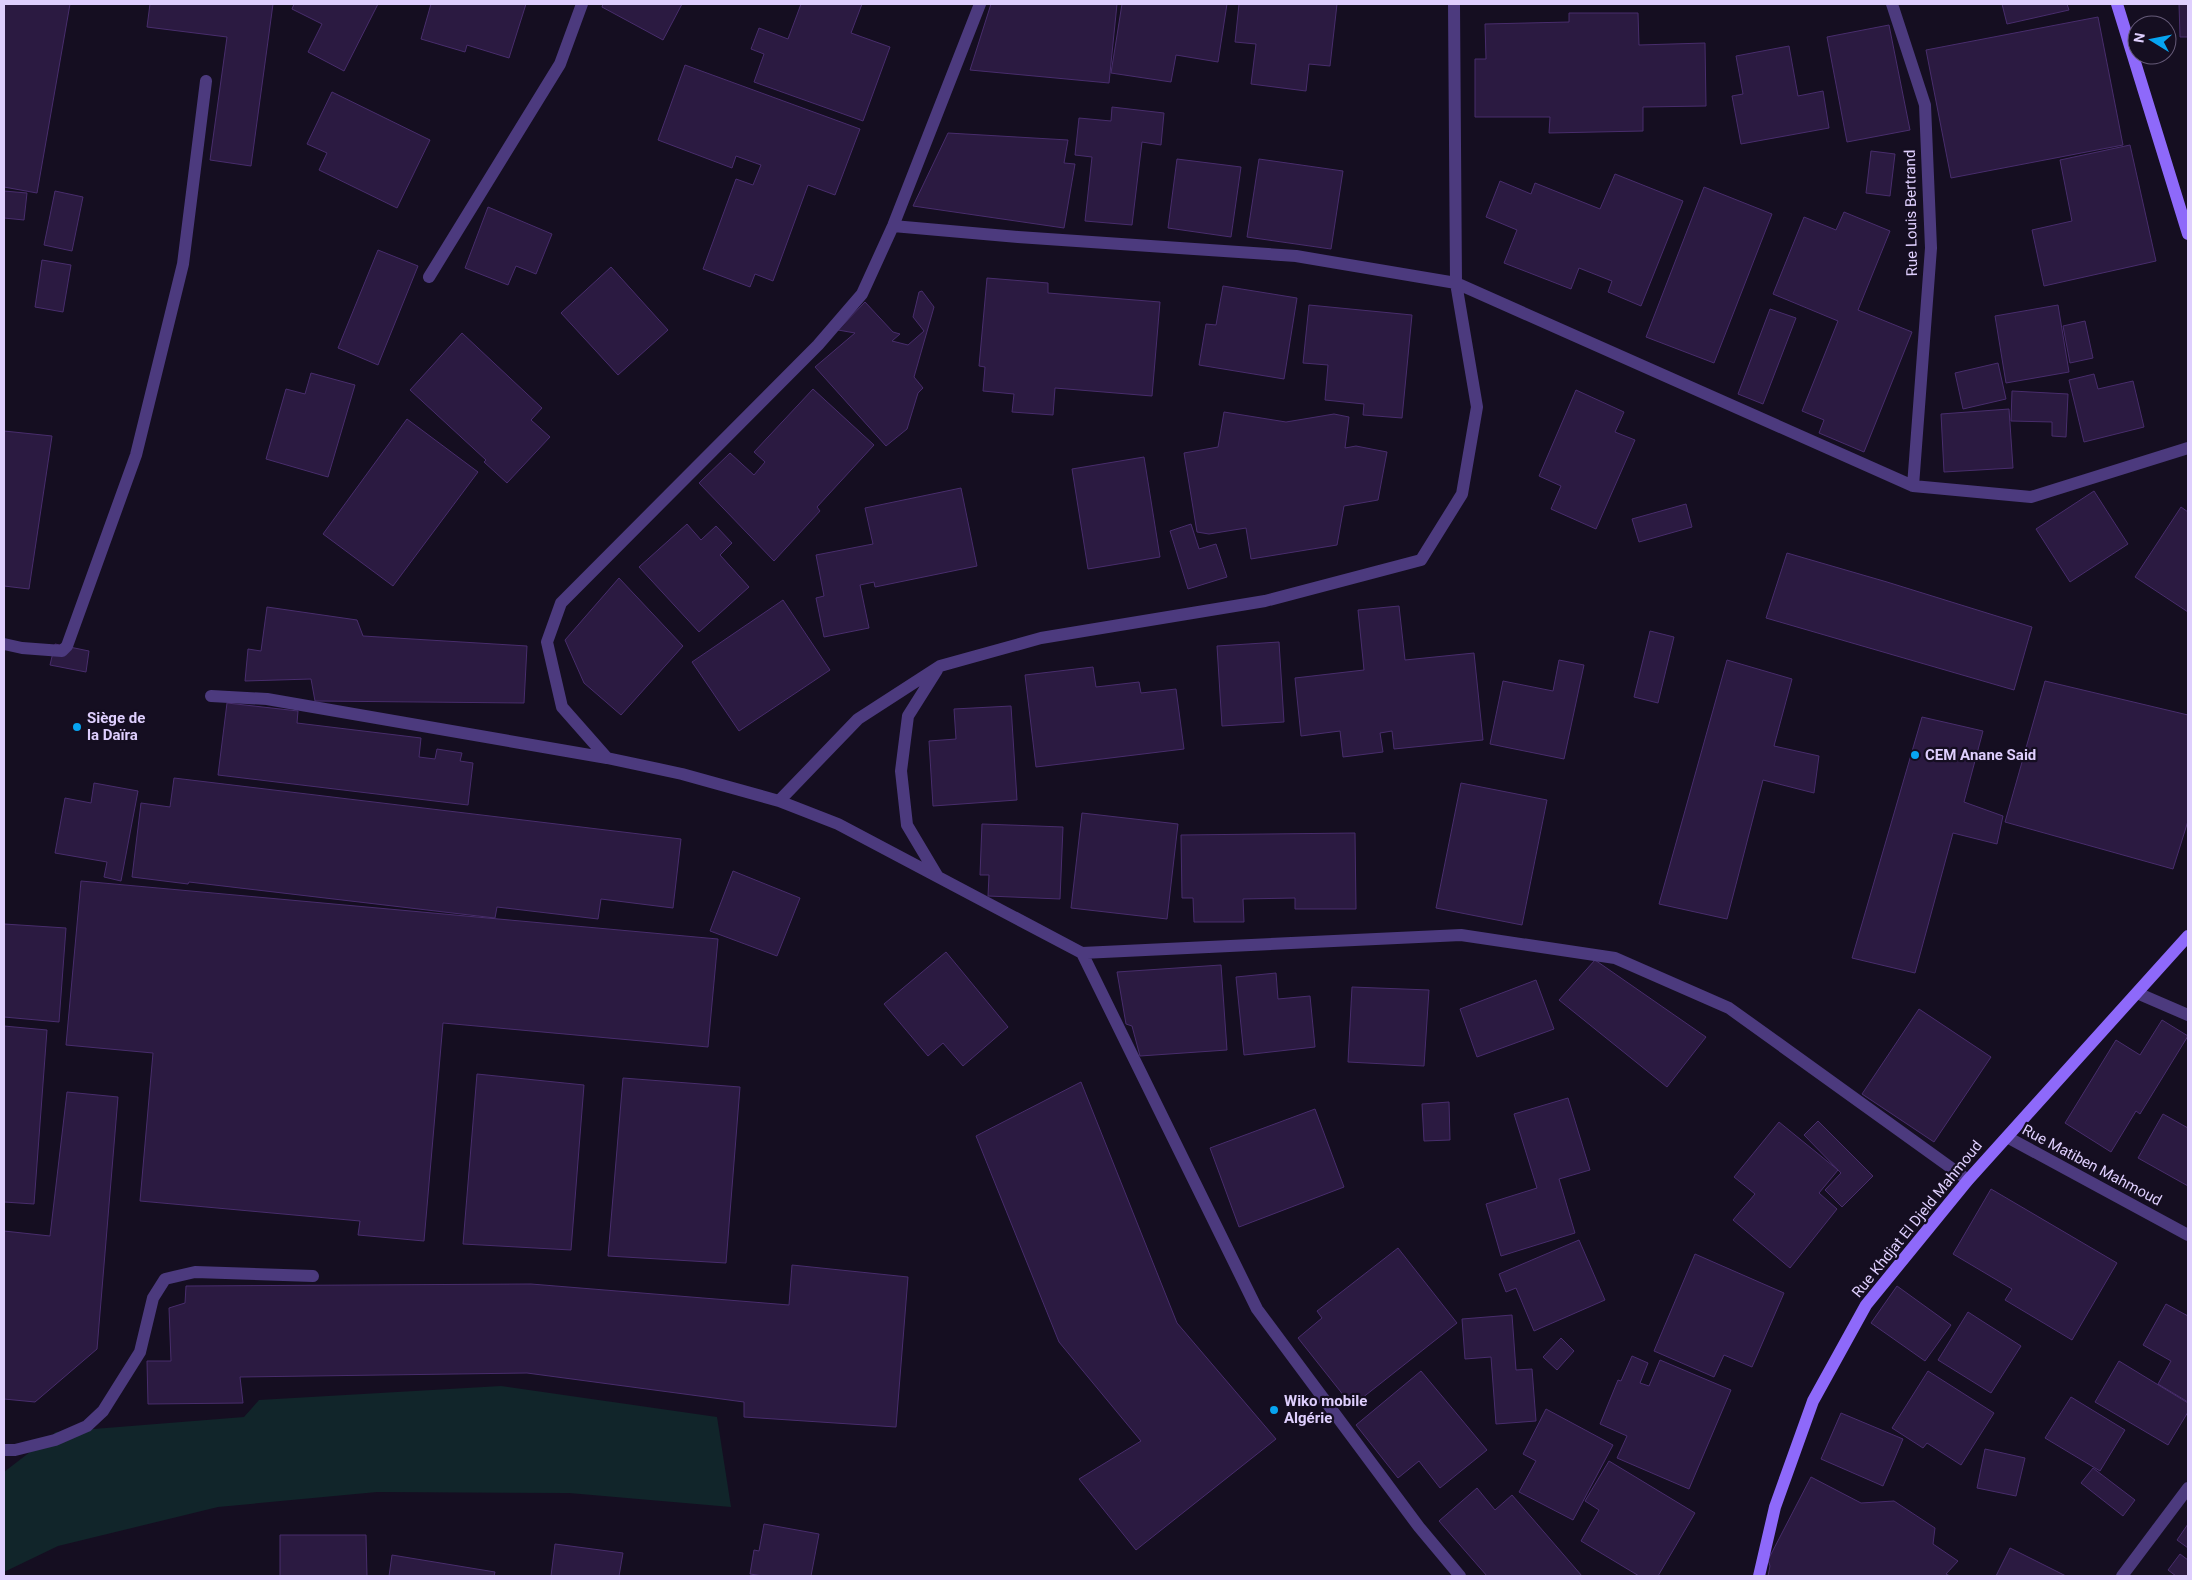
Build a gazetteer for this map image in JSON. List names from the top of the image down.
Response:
{
  "streets": {
    "street": ["Rue Louis Bertrand", "Rue Matiben Mahmoud", "Rue Khdjat El Djeld Mahmoud"]
  },
  "crossings": [
    ["Rue Matiben Mahmoud", "Rue Khdjat El Djeld Mahmoud"]
  ],
  "places": ["Siège de la Daïra", "CEM Anane Said", "Wiko mobile Algérie"],
  "north": "left"
}
